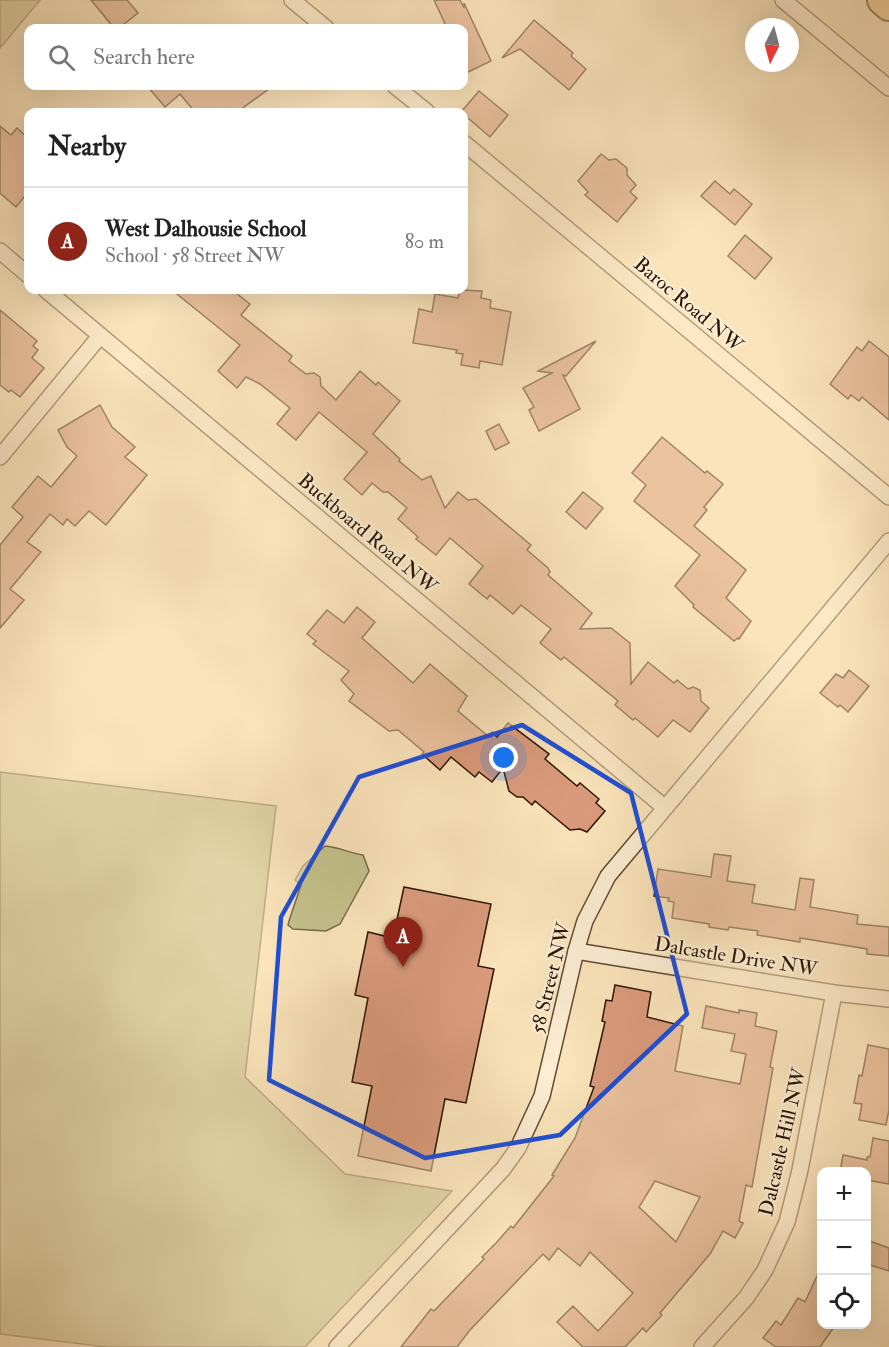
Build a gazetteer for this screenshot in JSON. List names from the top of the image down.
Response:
{
  "streets": {
    "street": [
      "Baroc Road NW",
      "Buckboard Road NW",
      "Dalcastle Drive NW",
      "58 Street NW",
      "Dalcastle Hill NW"
    ]
  },
  "crossings": [
    ["Buckboard Road NW", "58 Street NW"],
    ["Dalcastle Drive NW", "58 Street NW"],
    ["Dalcastle Drive NW", "Dalcastle Hill NW"]
  ],
  "north": "bottom",
  "page": {
    "search": "Search here",
    "heading": "Nearby",
    "list": [
      {
        "mark": "A",
        "name": "West Dalhousie School",
        "note": "School · 58 Street NW",
        "value": "80 m"
      }
    ],
    "pins": "A",
    "map_buttons": ["+", "−"]
  }
}
